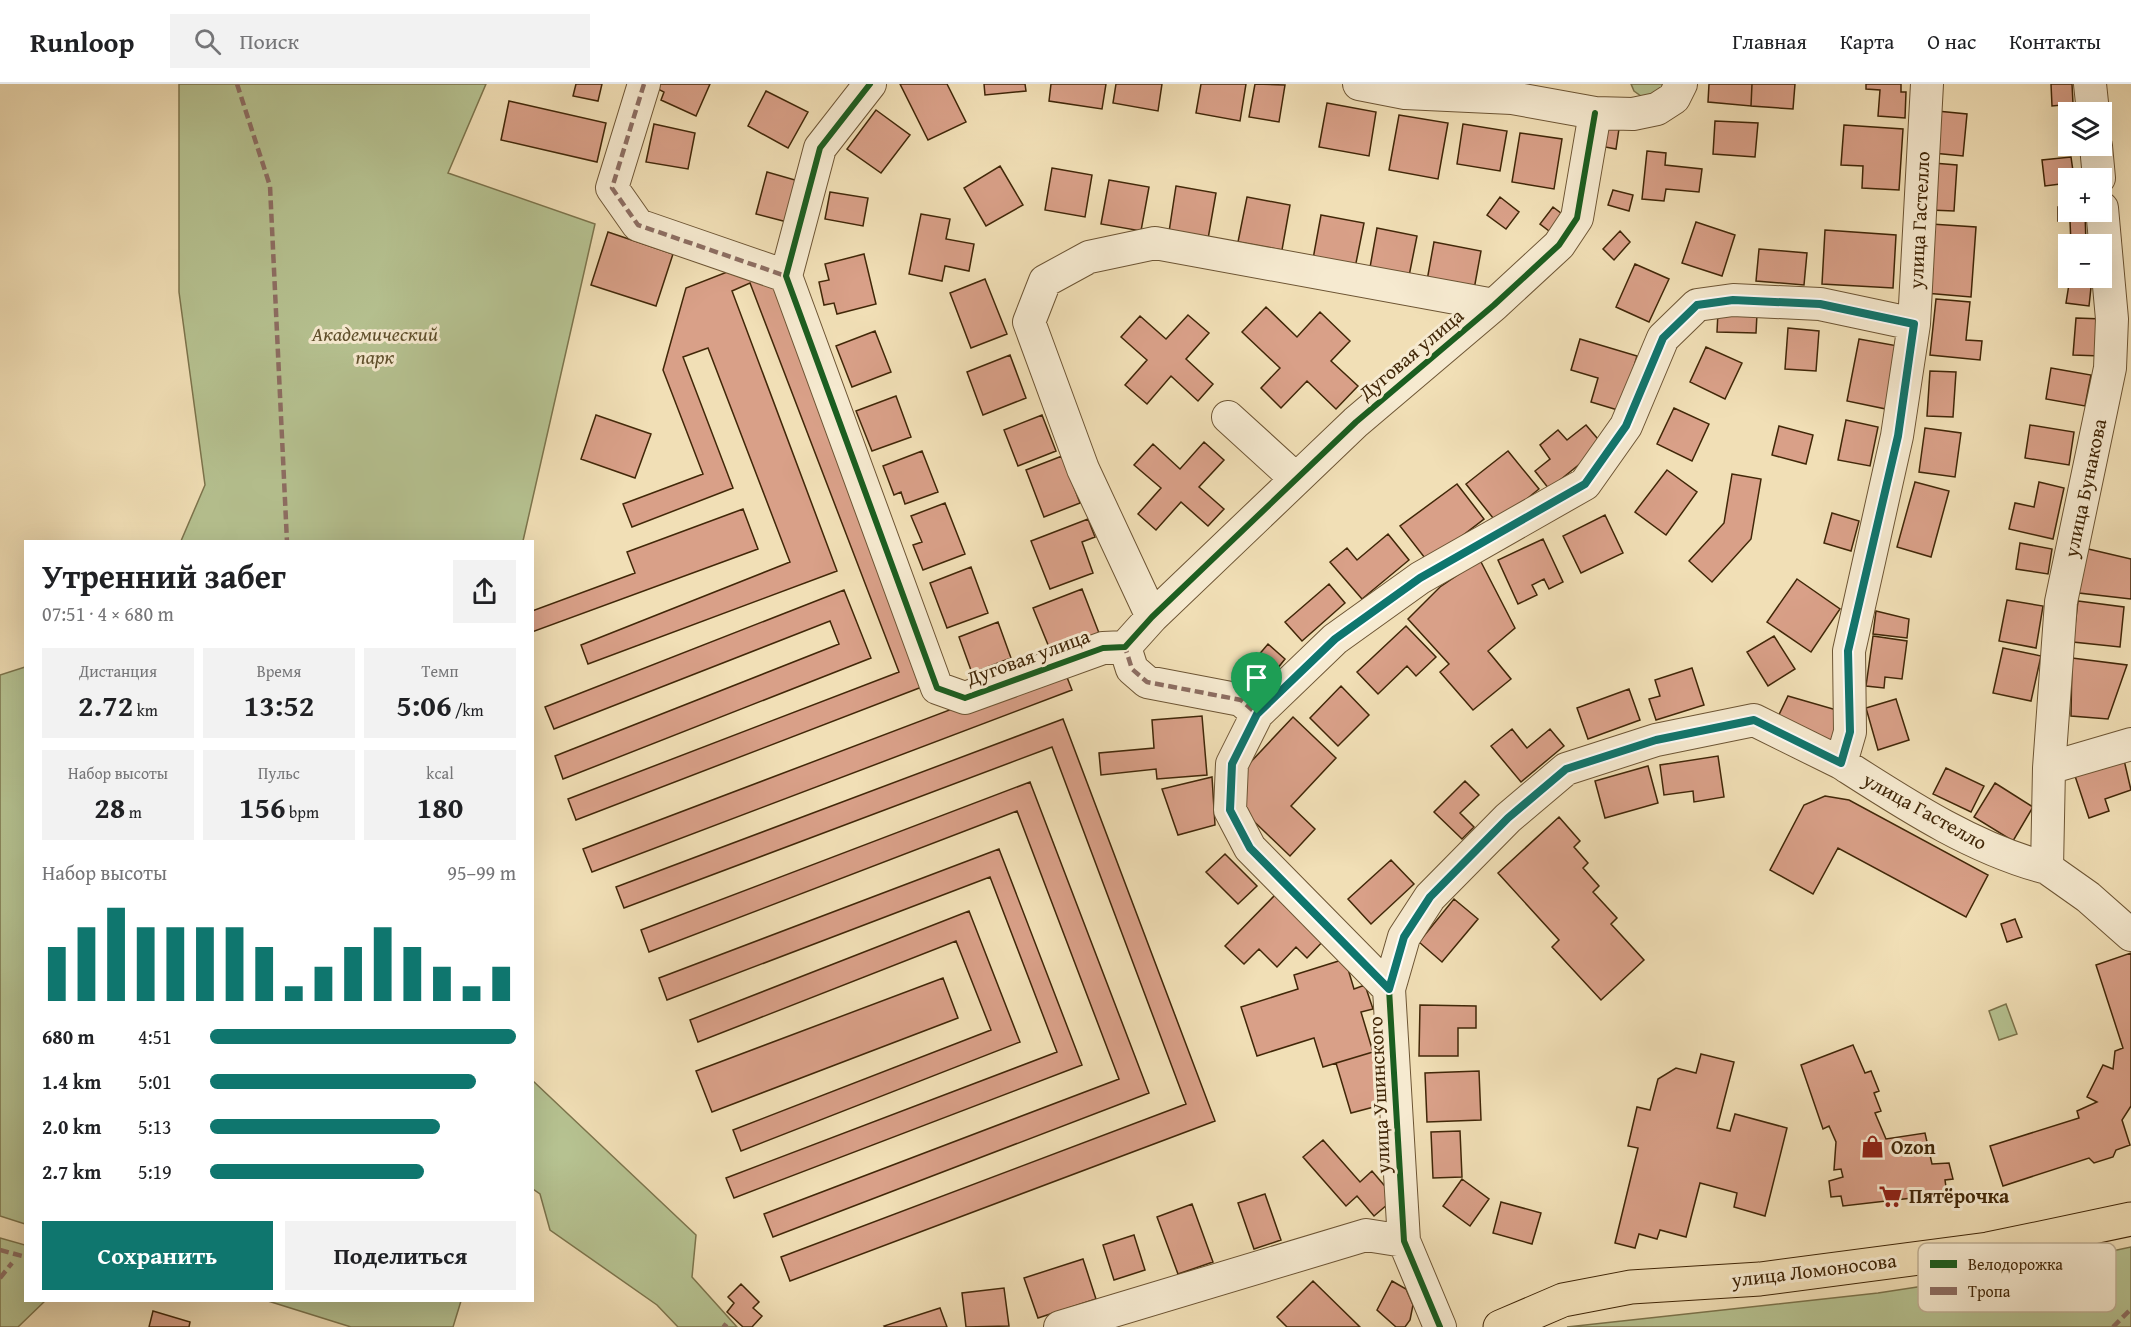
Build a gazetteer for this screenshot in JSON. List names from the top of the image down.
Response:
{
  "streets": {
    "main road": ["улица Ломоносова"],
    "street": [
      "улица Гастелло",
      "Дуговая улица",
      "улица Бунакова",
      "улица Ушинского"
    ]
  },
  "crossings": [
    ["улица Гастелло", "улица Бунакова"],
    ["улица Гастелло", "улица Ушинского"]
  ],
  "parks": ["Академический парк"],
  "places": {
    "shop": ["Ozon"],
    "supermarket": ["Пятёрочка"]
  },
  "legend": ["Велодорожка", "Тропа"],
  "page": {
    "header": "Runloop",
    "search": "Поиск",
    "nav": [
      "Главная",
      "Карта",
      "О нас",
      "Контакты"
    ],
    "map_buttons": ["+", "−"],
    "heading": ["Утренний забег", "07:51 · 4 × 680 m"],
    "stats": [
      ["Дистанция", "2.72 km"],
      ["Время", "13:52"],
      ["Темп", "5:06 /km"],
      ["Набор высоты", "28 m"],
      ["Пульс", "156 bpm"],
      ["kcal", "180"]
    ],
    "chart": ["Набор высоты", "95–99 m"],
    "list": [
      {
        "name": "680 m",
        "note": "4:51"
      },
      {
        "name": "1.4 km",
        "note": "5:01"
      },
      {
        "name": "2.0 km",
        "note": "5:13"
      },
      {
        "name": "2.7 km",
        "note": "5:19"
      }
    ],
    "buttons": ["Сохранить", "Поделиться"]
  }
}
